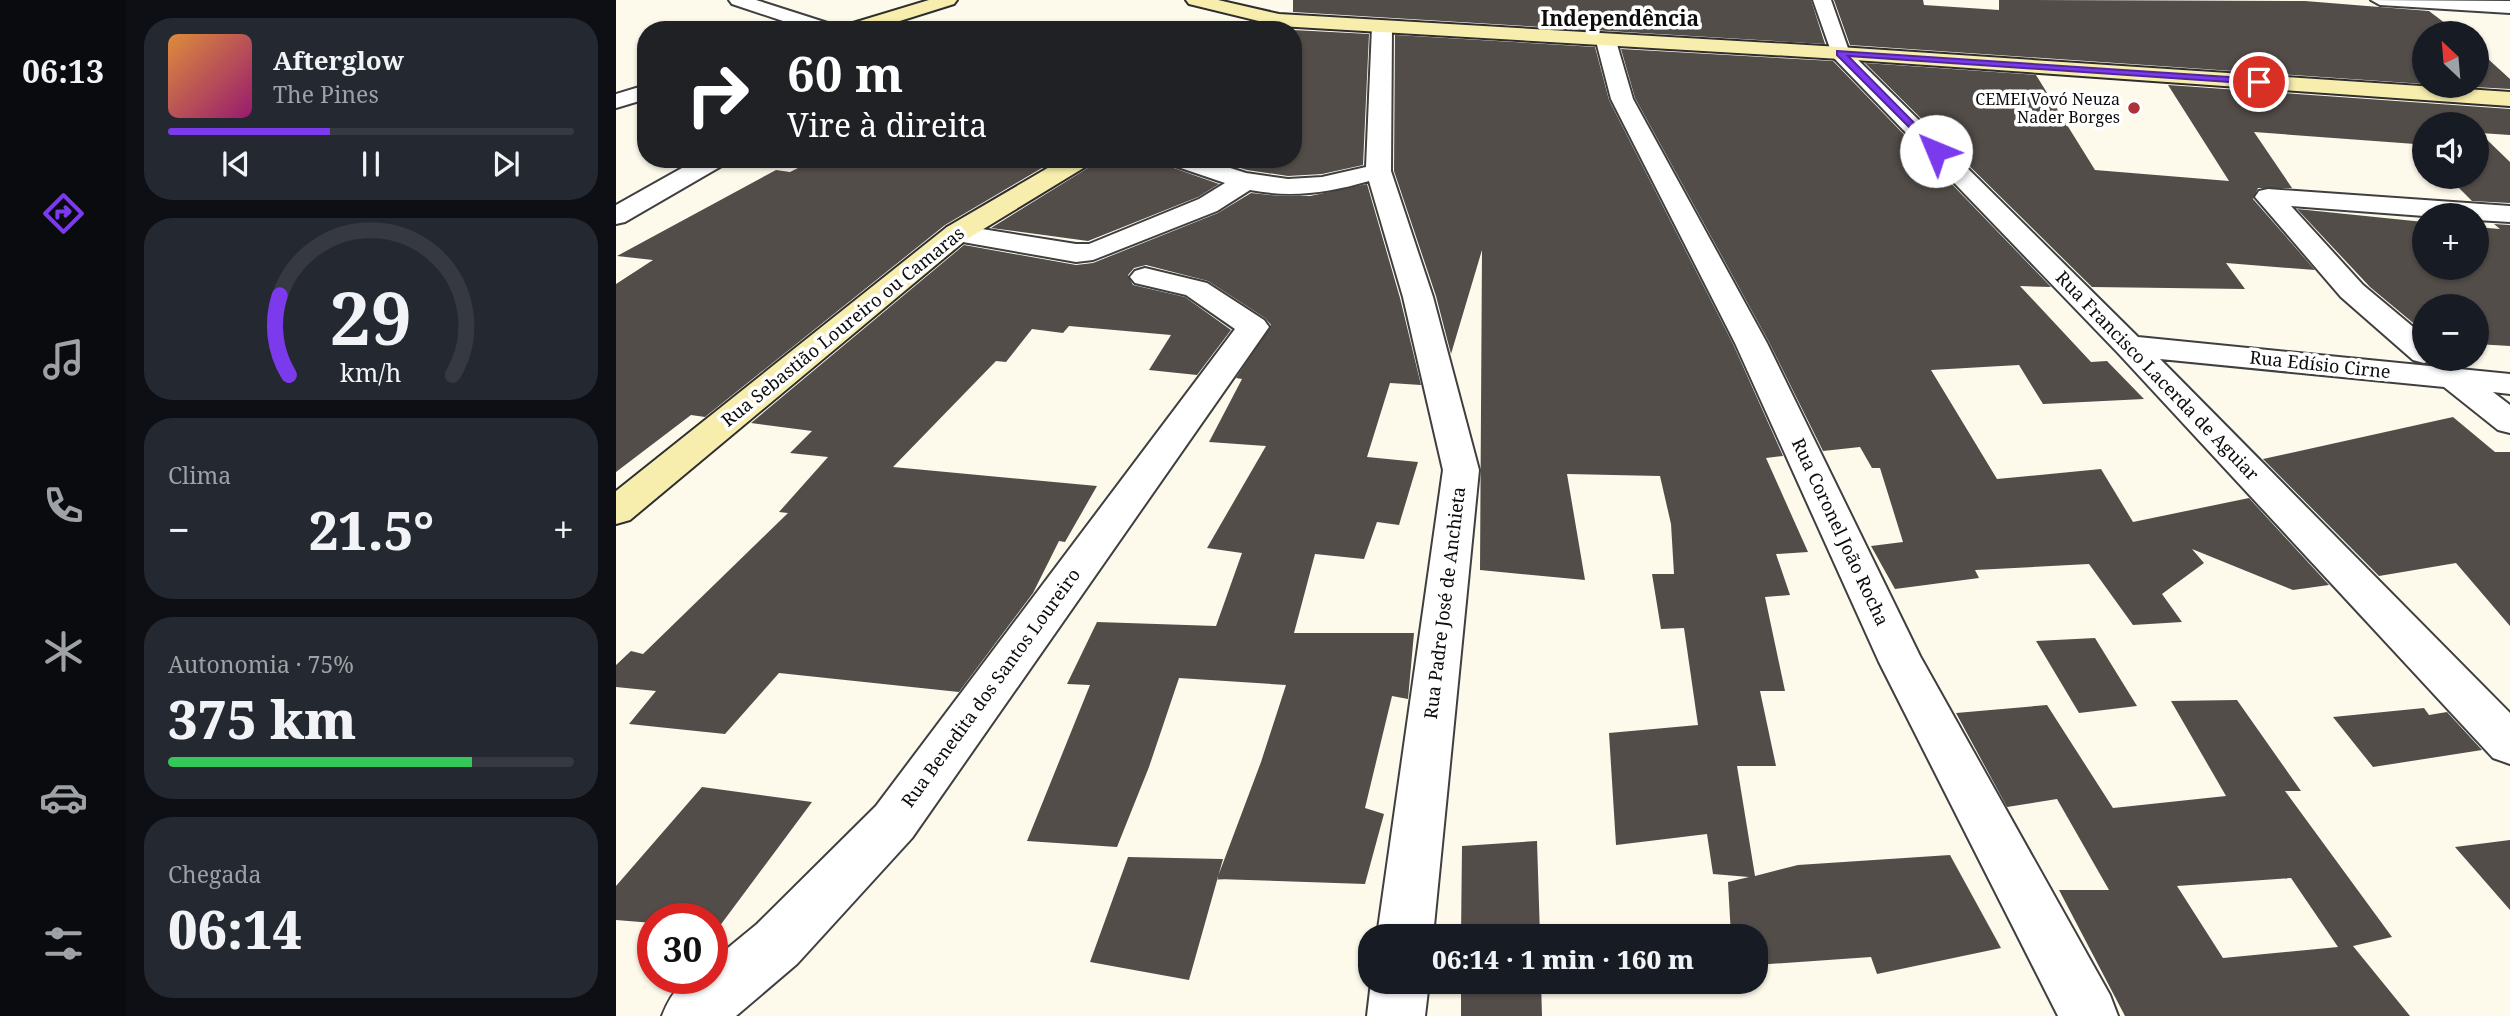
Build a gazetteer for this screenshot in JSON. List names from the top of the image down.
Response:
{
  "streets": {
    "street": [
      "Rua Sebastião Loureiro ou Camaras",
      "Rua Edísio Cirne",
      "Rua Francisco Lacerda de Aguiar",
      "Rua Coronel João Rocha",
      "Rua Padre José de Anchieta",
      "Rua Benedita dos Santos Loureiro"
    ]
  },
  "crossings": [
    ["Rua Edísio Cirne", "Rua Francisco Lacerda de Aguiar"]
  ],
  "districts": ["Independência"],
  "places": ["CEMEI Vovó Neuza Nader Borges"],
  "north": "top left",
  "page": {
    "tabs": "06:13",
    "map_buttons": ["+", "−"],
    "turn": ["60 m", "Vire à direita"],
    "song": ["Afterglow", "The Pines"],
    "tile": [
      "Clima",
      ["Autonomia · 75%", "375 km"],
      ["Chegada", "06:14"]
    ],
    "heat": ["−", "21.5°", "+"],
    "limit": "30",
    "trip": "06:14 · 1 min · 160 m",
    "gauge": ["29", "km/h"]
  }
}
